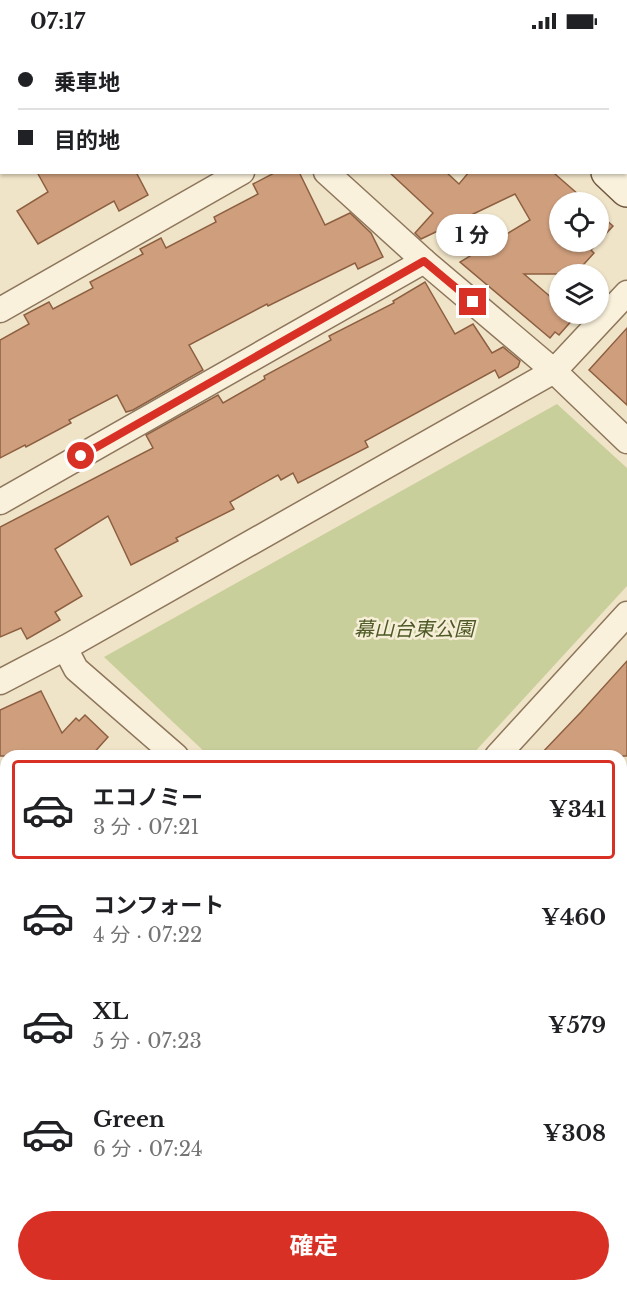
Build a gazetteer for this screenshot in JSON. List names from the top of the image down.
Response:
{
  "parks": ["幕山台東公園"],
  "page": {
    "status": "07:17",
    "banner": ["乗車地", "目的地"],
    "bubble": "1 分",
    "list": [
      {
        "name": "エコノミー",
        "note": "3 分 · 07:21",
        "value": "¥341"
      },
      {
        "name": "コンフォート",
        "note": "4 分 · 07:22",
        "value": "¥460"
      },
      {
        "name": "XL",
        "note": "5 分 · 07:23",
        "value": "¥579"
      },
      {
        "name": "Green",
        "note": "6 分 · 07:24",
        "value": "¥308"
      }
    ],
    "buttons": "確定"
  }
}
